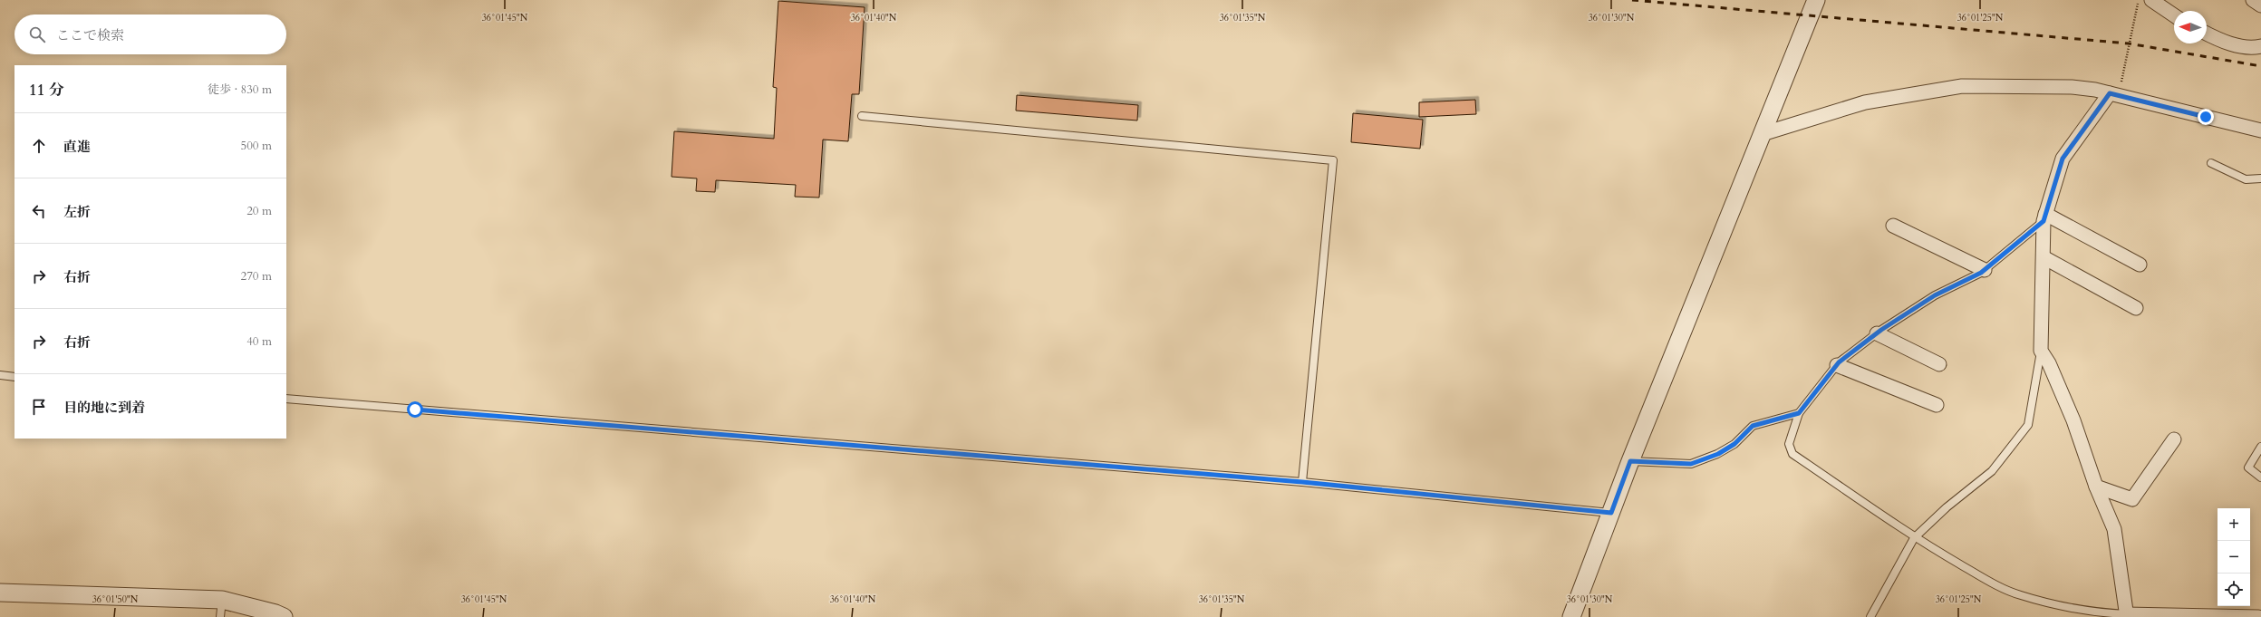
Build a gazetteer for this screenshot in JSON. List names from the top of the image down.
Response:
{
  "north": "left",
  "page": {
    "search": "ここで検索",
    "heading": ["11 分", "徒歩 · 830 m"],
    "list": [
      ["直進", "500 m"],
      ["左折", "20 m"],
      ["右折", "270 m"],
      ["右折", "40 m"],
      "目的地に到着"
    ],
    "map_buttons": ["+", "−"]
  },
  "coordinates": [
    "36°01'45\"N",
    "36°01'40\"N",
    "36°01'35\"N",
    "36°01'30\"N",
    "36°01'25\"N",
    "36°01'50\"N"
  ]
}
